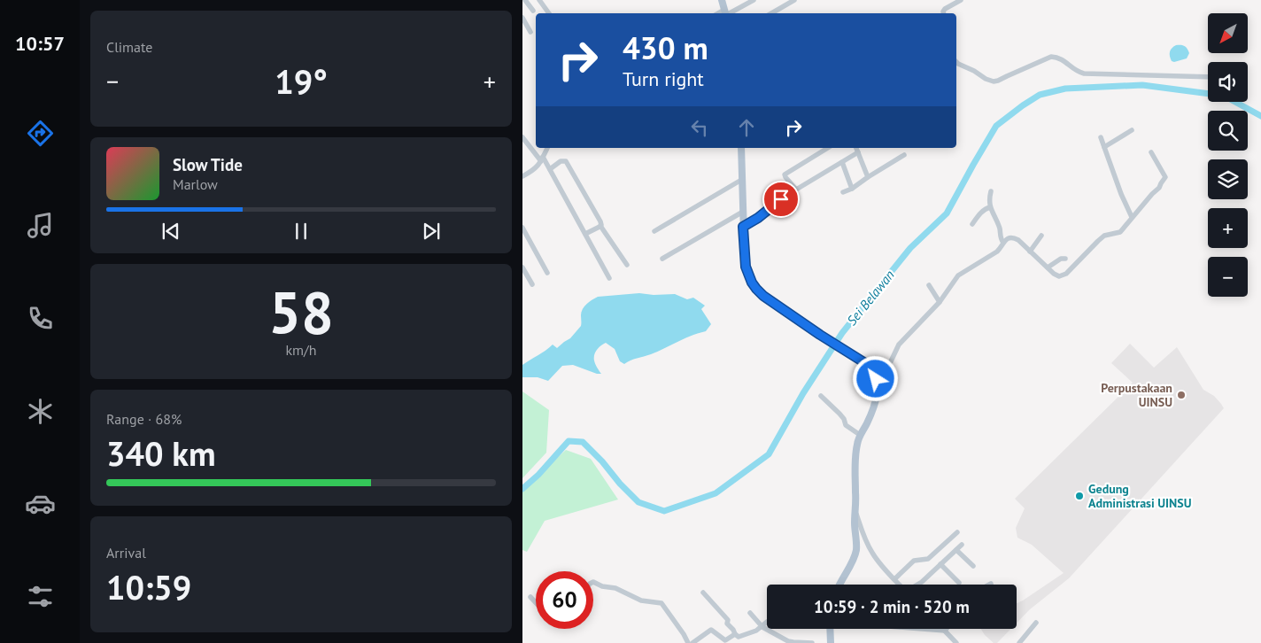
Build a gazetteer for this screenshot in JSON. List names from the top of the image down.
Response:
{
  "water": ["Sei Belawan"],
  "places": ["Perpustakaan UINSU", "Gedung Administrasi UINSU"],
  "north": "bottom left",
  "page": {
    "tabs": "10:57",
    "tile": [
      "Climate",
      ["58", "km/h"],
      ["Range · 68%", "340 km"],
      ["Arrival", "10:59"]
    ],
    "map_buttons": ["+", "−"],
    "turn": ["430 m", "Turn right"],
    "heat": ["−", "19°", "+"],
    "song": ["Slow Tide", "Marlow"],
    "limit": "60",
    "trip": "10:59 · 2 min · 520 m"
  }
}
